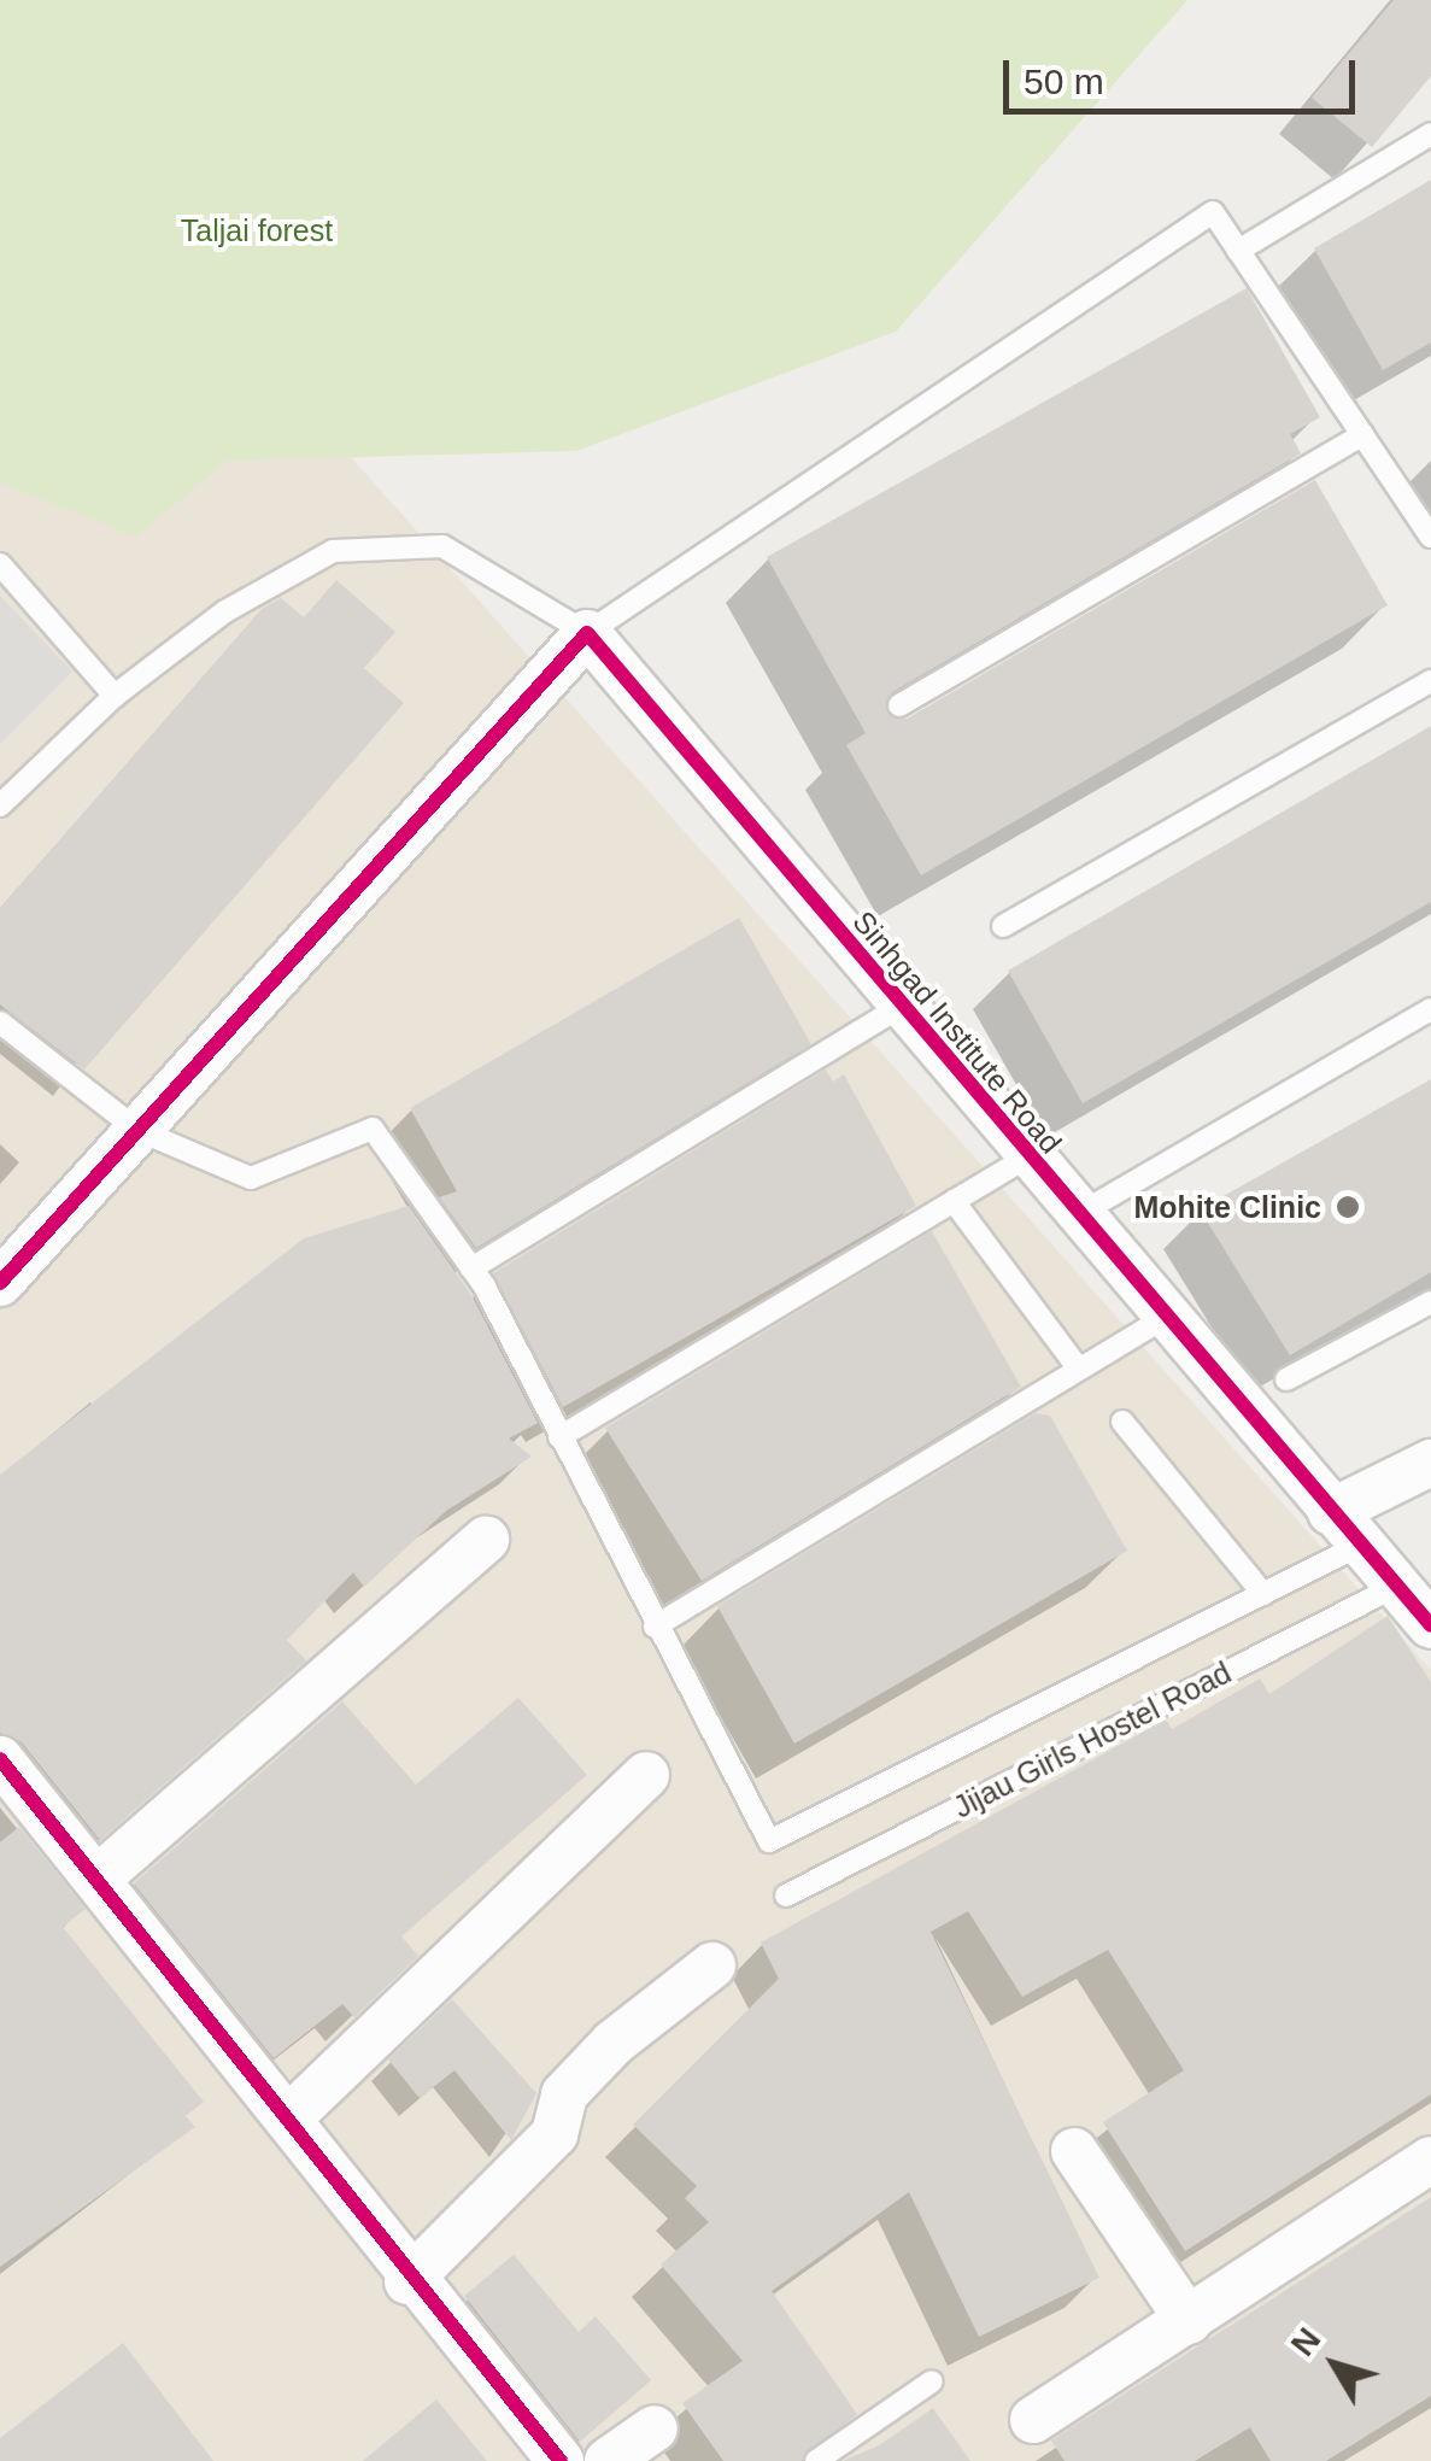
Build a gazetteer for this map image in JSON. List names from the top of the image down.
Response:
{
  "streets": {
    "street": ["Sinhgad Institute Road"],
    "lane": ["Jijau Girls Hostel Road"]
  },
  "crossings": [
    ["Sinhgad Institute Road", "Jijau Girls Hostel Road"]
  ],
  "parks": ["Taljai forest"],
  "places": ["Mohite Clinic"],
  "scale_bar": "50 m",
  "north": "top left"
}
